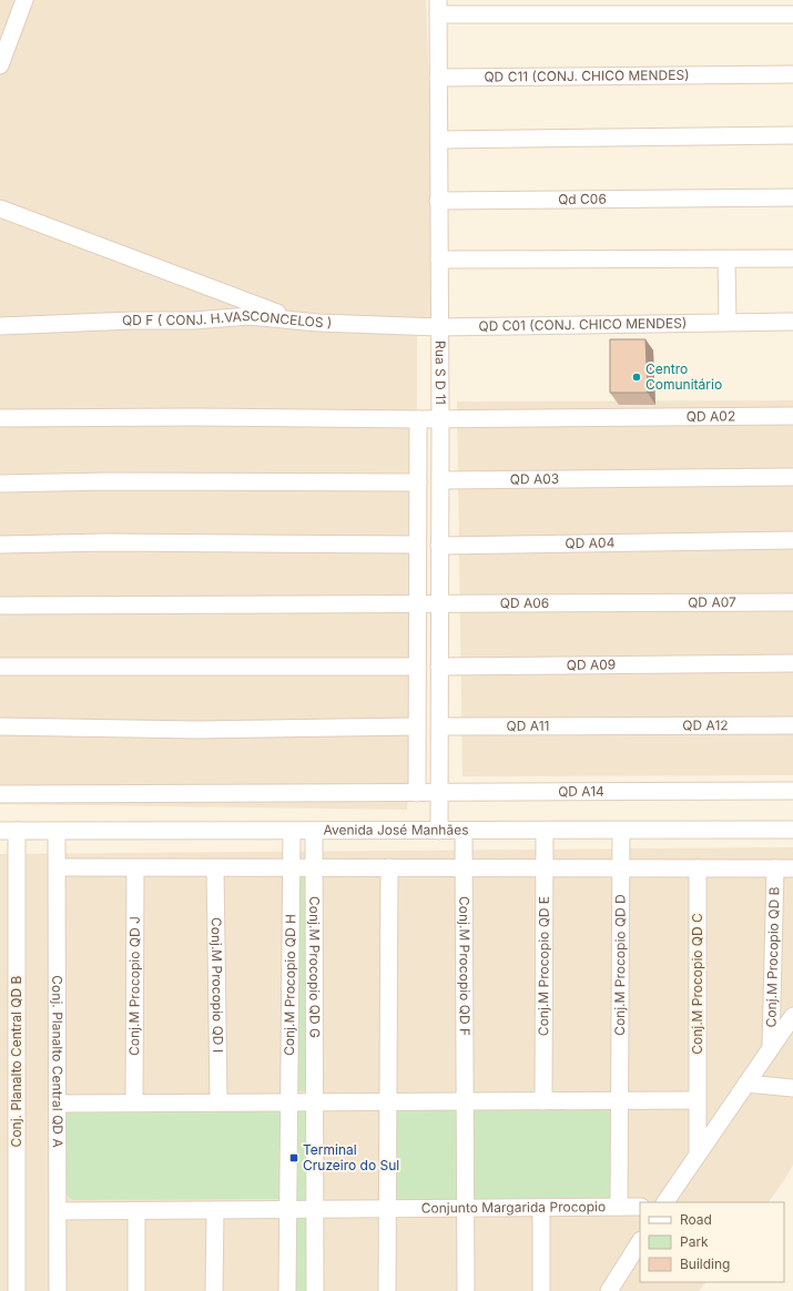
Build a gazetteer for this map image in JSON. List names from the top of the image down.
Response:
{
  "streets": {
    "street": [
      "QD C11 (CONJ. CHICO MENDES)",
      "Qd C06",
      "QD F ( CONJ. H.VASCONCELOS )",
      "QD C01 (CONJ. CHICO MENDES)",
      "Rua S D 11",
      "QD A02",
      "QD A03",
      "QD A04",
      "QD A07",
      "QD A06",
      "QD A09",
      "QD A12",
      "QD A11",
      "QD A14",
      "Avenida José Manhães",
      "Conj.M Procopio QD B",
      "Conj.M Procopio QD D",
      "Conj.M Procopio QD F",
      "Conj.M Procopio QD E",
      "Conj.M Procopio QD G",
      "Conj.M Procopio QD C",
      "Conj.M Procopio QD I",
      "Conj.M Procopio QD H",
      "Conj.M Procopio QD J",
      "Conj. Planalto Central QD B",
      "Conj. Planalto Central QD A",
      "Conjunto Margarida Procopio"
    ]
  },
  "crossings": [
    ["QD C11 (CONJ. CHICO MENDES)", "Rua S D 11"],
    ["Qd C06", "Rua S D 11"],
    ["QD F ( CONJ. H.VASCONCELOS )", "QD C01 (CONJ. CHICO MENDES)"],
    ["QD F ( CONJ. H.VASCONCELOS )", "Rua S D 11"],
    ["QD C01 (CONJ. CHICO MENDES)", "Rua S D 11"],
    ["Rua S D 11", "QD A02"],
    ["Rua S D 11", "QD A03"],
    ["Rua S D 11", "QD A04"],
    ["Rua S D 11", "QD A06"],
    ["Rua S D 11", "QD A09"],
    ["Rua S D 11", "QD A11"],
    ["Rua S D 11", "QD A14"],
    ["Rua S D 11", "Avenida José Manhães"],
    ["QD A07", "QD A06"],
    ["QD A12", "QD A11"],
    ["Avenida José Manhães", "Conj.M Procopio QD D"],
    ["Avenida José Manhães", "Conj.M Procopio QD F"],
    ["Avenida José Manhães", "Conj.M Procopio QD E"],
    ["Avenida José Manhães", "Conj.M Procopio QD G"],
    ["Avenida José Manhães", "Conj.M Procopio QD H"],
    ["Avenida José Manhães", "Conj. Planalto Central QD B"],
    ["Avenida José Manhães", "Conj. Planalto Central QD A"],
    ["Conj.M Procopio QD D", "Conjunto Margarida Procopio"],
    ["Conj.M Procopio QD F", "Conjunto Margarida Procopio"],
    ["Conj.M Procopio QD G", "Conjunto Margarida Procopio"],
    ["Conj.M Procopio QD H", "Conjunto Margarida Procopio"],
    ["Conj. Planalto Central QD A", "Conjunto Margarida Procopio"]
  ],
  "places": {
    "other": ["Centro Comunitário"],
    "transit": ["Terminal Cruzeiro do Sul"]
  },
  "legend": ["Road", "Park", "Building"]
}
